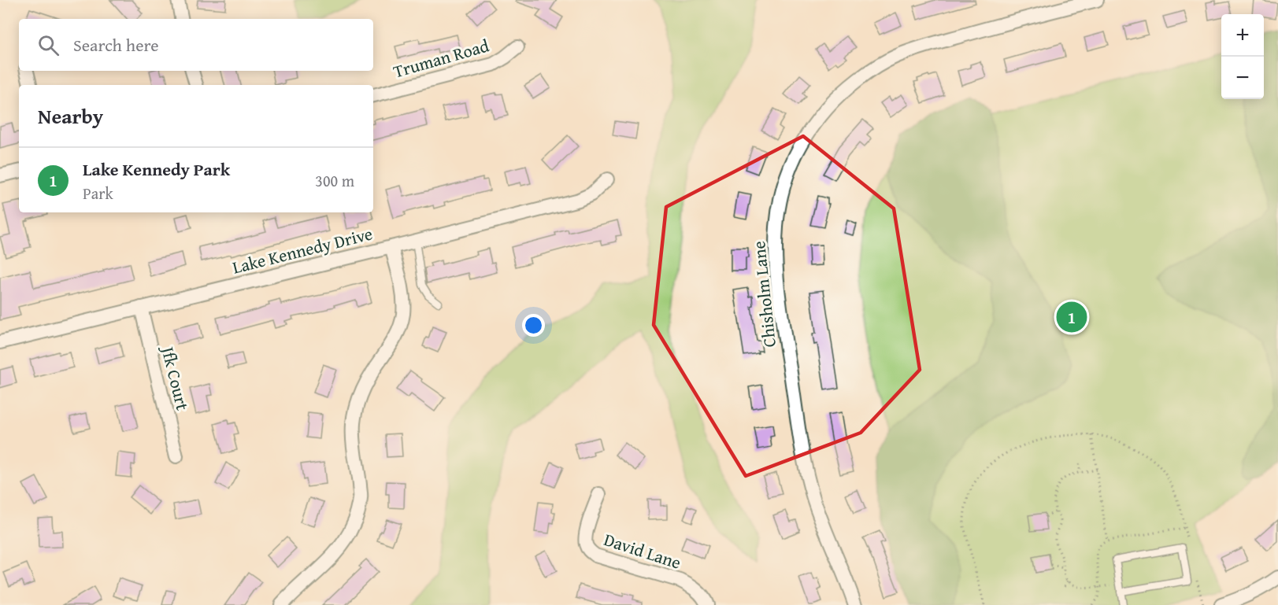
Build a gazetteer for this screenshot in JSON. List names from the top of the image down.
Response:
{
  "streets": {
    "street": [
      "Truman Road",
      "Lake Kennedy Drive",
      "Chisholm Lane",
      "Jfk Court",
      "David Lane"
    ]
  },
  "crossings": [
    ["Lake Kennedy Drive", "Jfk Court"]
  ],
  "page": {
    "map_buttons": ["+", "−"],
    "search": "Search here",
    "heading": "Nearby",
    "list": [
      {
        "mark": "1",
        "name": "Lake Kennedy Park",
        "note": "Park",
        "value": "300 m"
      }
    ],
    "pins": "1"
  }
}
